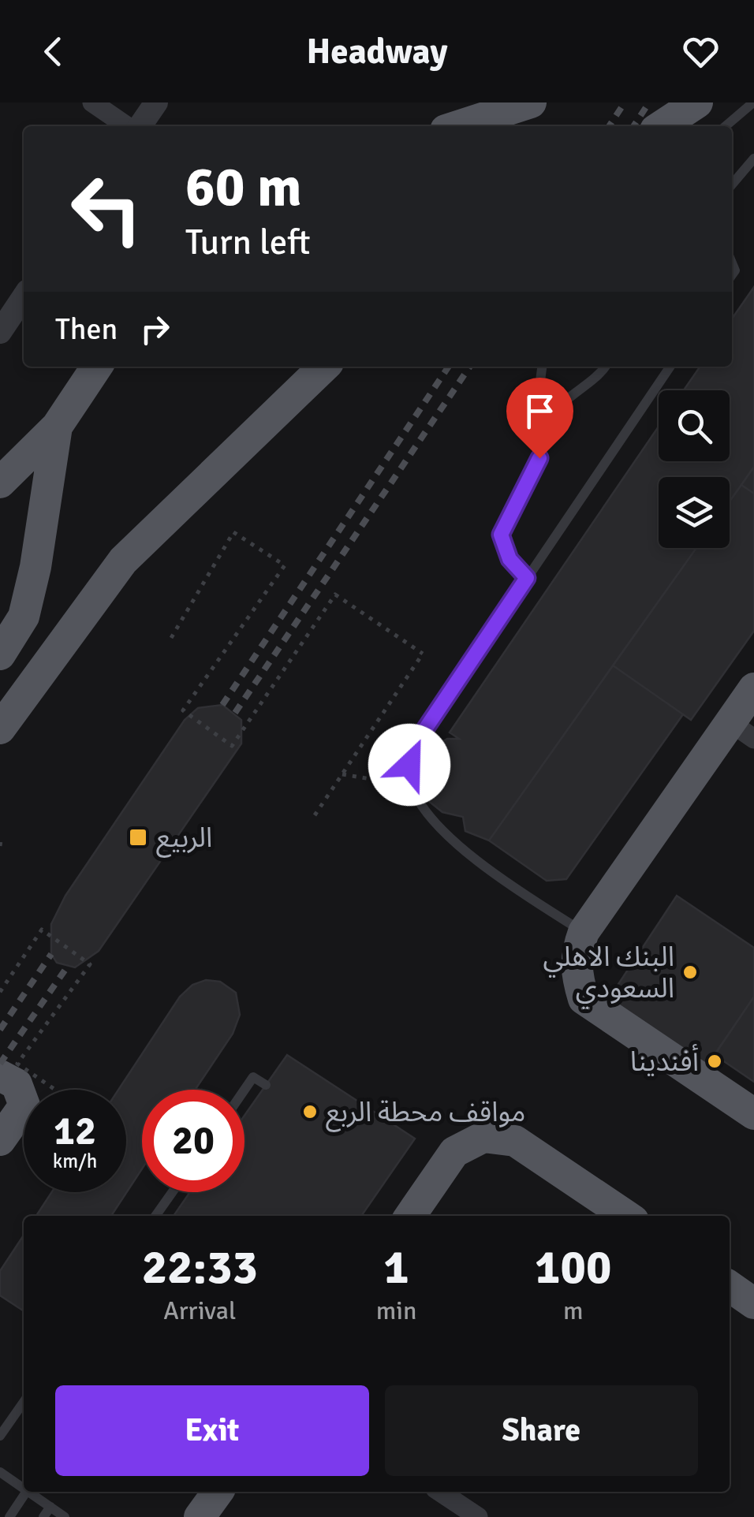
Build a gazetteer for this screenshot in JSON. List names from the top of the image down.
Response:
{
  "places": {
    "transit": ["الربيع"],
    "other": ["البنك الاهلي السعودي", "أفندينا", "مواقف محطة الربع"]
  },
  "page": {
    "header": "Headway",
    "turn": ["60 m", "Turn left"],
    "then": "Then",
    "speed": "12 km/h",
    "limit": "20",
    "eta": [
      "22:33",
      "Arrival",
      "1",
      "min",
      "100",
      "m"
    ],
    "buttons": ["Exit", "Share"]
  }
}
